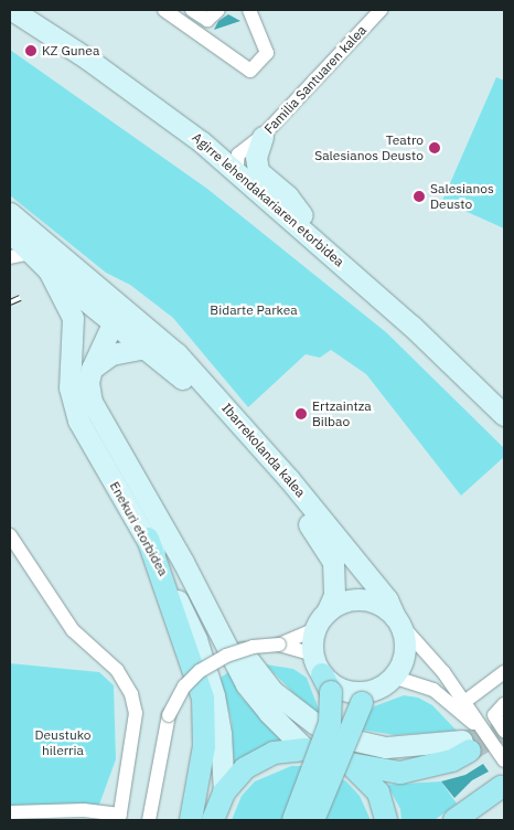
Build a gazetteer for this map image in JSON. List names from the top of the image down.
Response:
{
  "streets": {
    "main road": ["Agirre lehendakariaren etorbidea", "Ibarrekolanda kalea", "Enekuri etorbidea"],
    "street": ["Familia Santuaren kalea"]
  },
  "crossings": [
    ["Familia Santuaren kalea", "Agirre lehendakariaren etorbidea"],
    ["Ibarrekolanda kalea", "Enekuri etorbidea"]
  ],
  "parks": ["Bidarte Parkea", "Deustuko hilerria"],
  "places": [
    "KZ Gunea",
    "Teatro Salesianos Deusto",
    "Salesianos Deusto",
    "Ertzaintza Bilbao"
  ]
}
